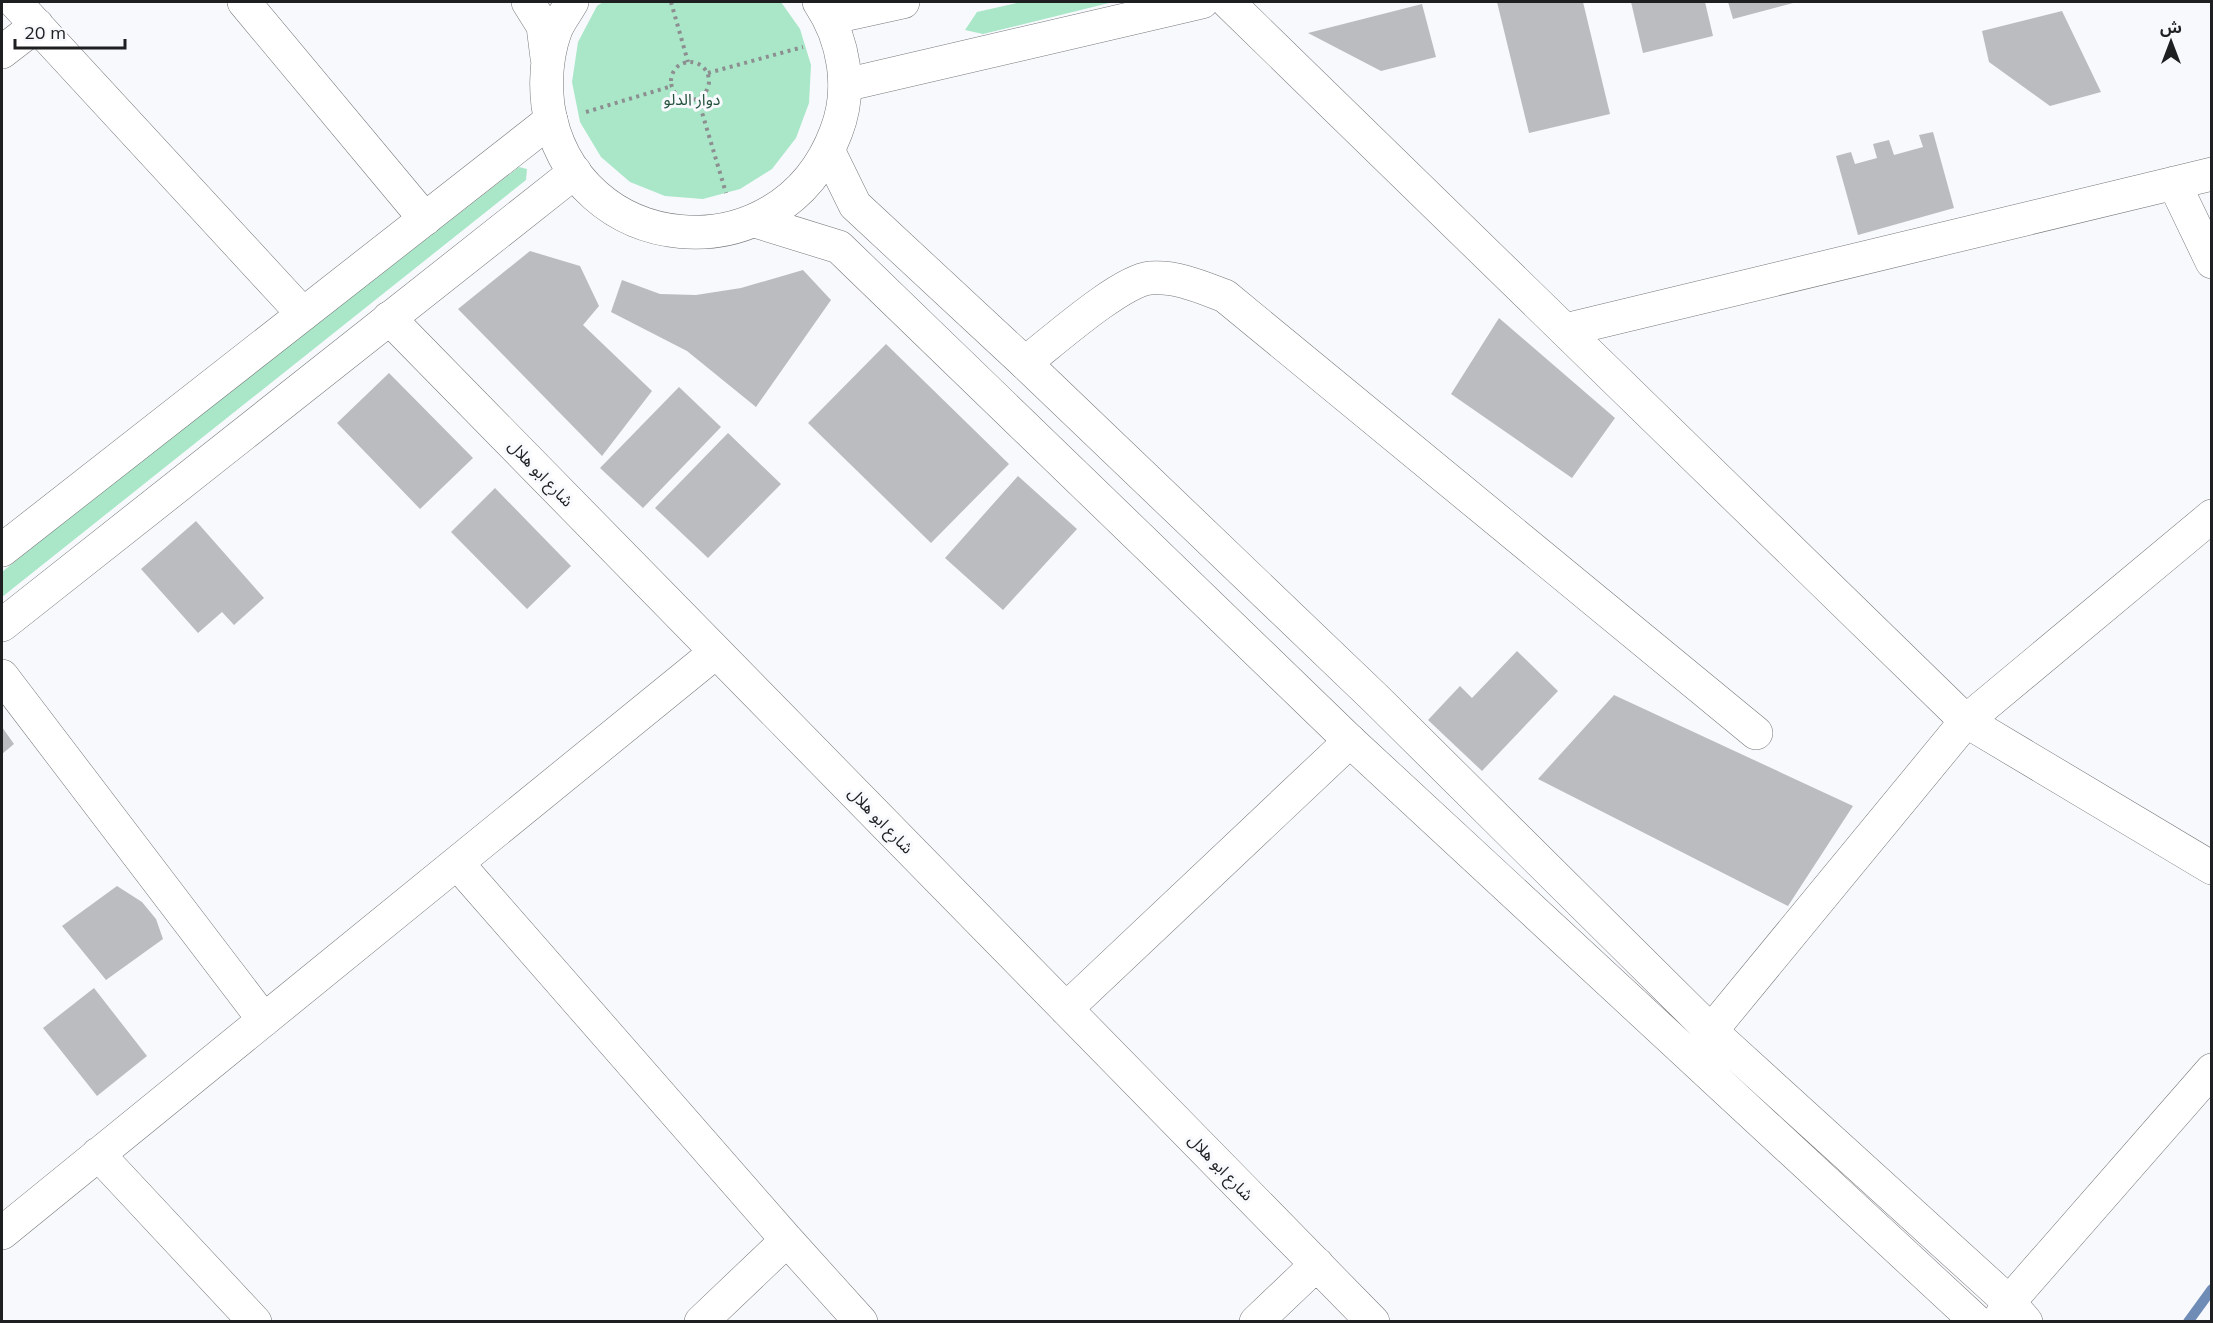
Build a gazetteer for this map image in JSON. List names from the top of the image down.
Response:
{
  "streets": {
    "street": ["شارع ابو هلال"]
  },
  "parks": ["دوار الدلو"],
  "scale_bar": "20 m",
  "north": "top"
}
